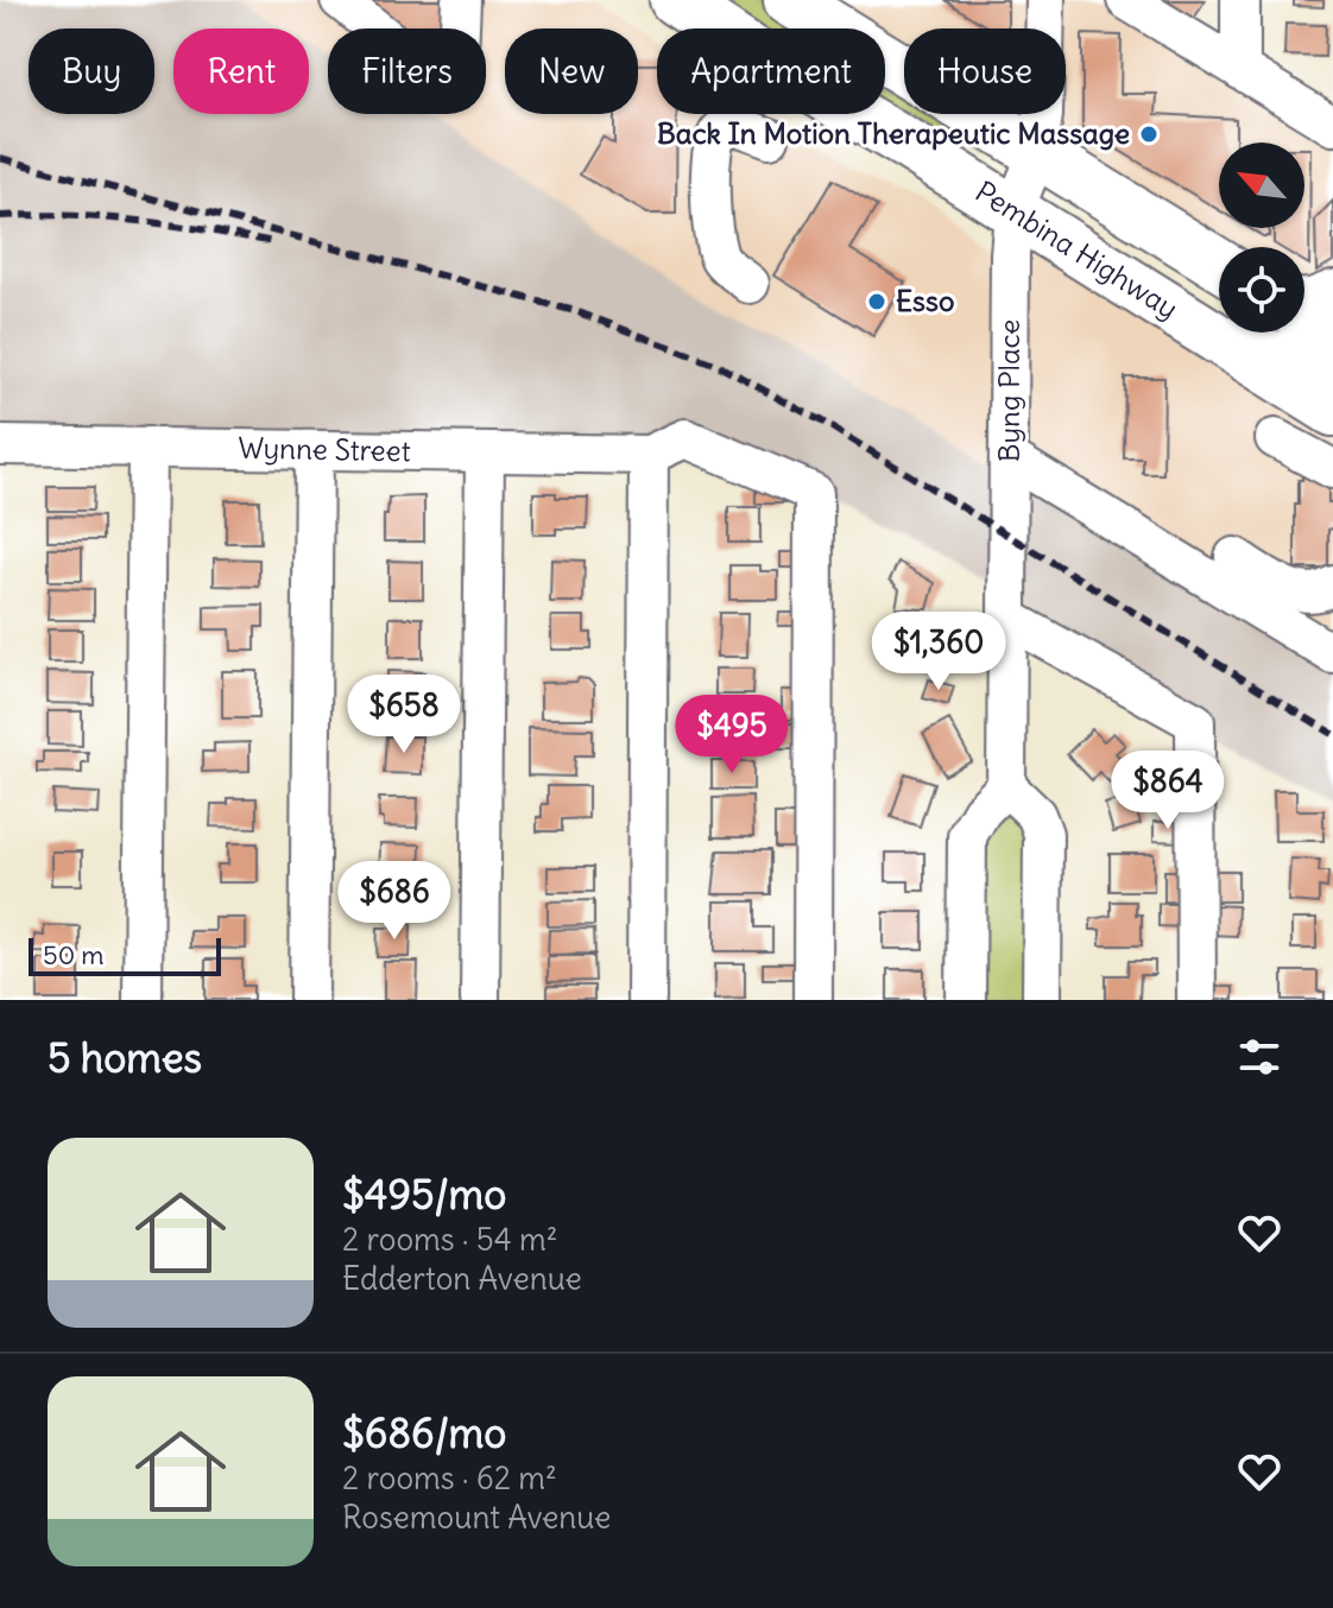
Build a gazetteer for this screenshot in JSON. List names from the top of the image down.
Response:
{
  "streets": {
    "main road": ["Pembina Highway"],
    "street": ["Byng Place", "Wynne Street"]
  },
  "crossings": [
    ["Pembina Highway", "Byng Place"]
  ],
  "places": ["Back In Motion Therapeutic Massage", "Esso"],
  "scale_bar": "50 m",
  "north": "top left",
  "page": {
    "chip": [
      "Buy",
      "Rent",
      "Filters",
      "New",
      "Apartment",
      "House"
    ],
    "price": [
      "$1,360",
      "$658",
      "$495",
      "$864",
      "$686"
    ],
    "scale": "50 m",
    "heading": "5 homes",
    "list": [
      {
        "name": "$495/mo",
        "note": "2 rooms · 54 m² · Edderton Avenue"
      },
      {
        "name": "$686/mo",
        "note": "2 rooms · 62 m² · Rosemount Avenue"
      }
    ]
  }
}
